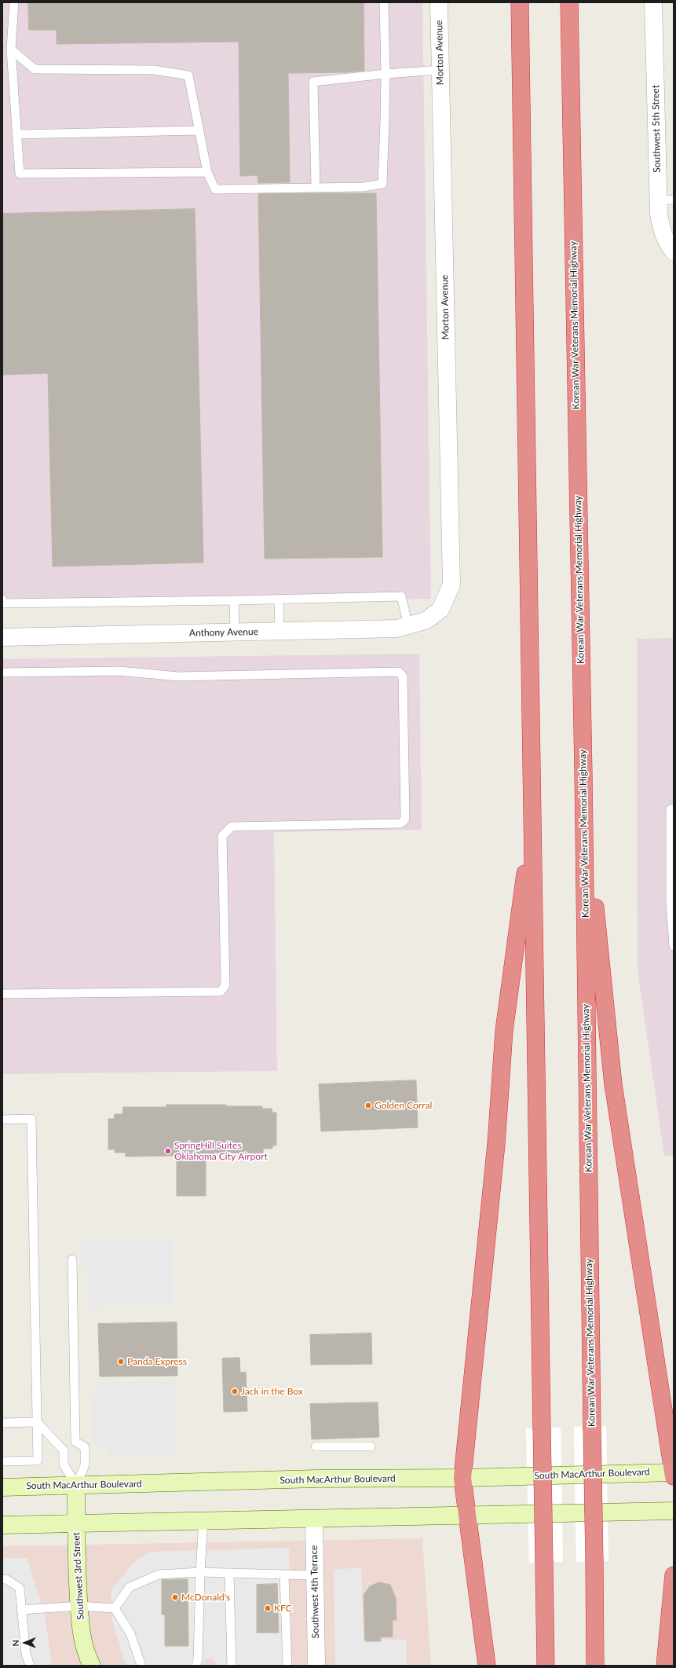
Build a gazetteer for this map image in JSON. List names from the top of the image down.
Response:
{
  "streets": {
    "highway": ["Korean War Veterans Memorial Highway"],
    "main road": ["South MacArthur Boulevard", "Southwest 3rd Street"],
    "street": [
      "Morton Avenue",
      "Southwest 5th Street",
      "Anthony Avenue",
      "Southwest 4th Terrace"
    ]
  },
  "crossings": [
    ["Morton Avenue", "Anthony Avenue"],
    ["South MacArthur Boulevard", "Southwest 3rd Street"]
  ],
  "places": [
    "Golden Corral",
    "SpringHill Suites Oklahoma City Airport",
    "Panda Express",
    "Jack in the Box",
    "McDonald's",
    "KFC"
  ],
  "north": "left"
}
